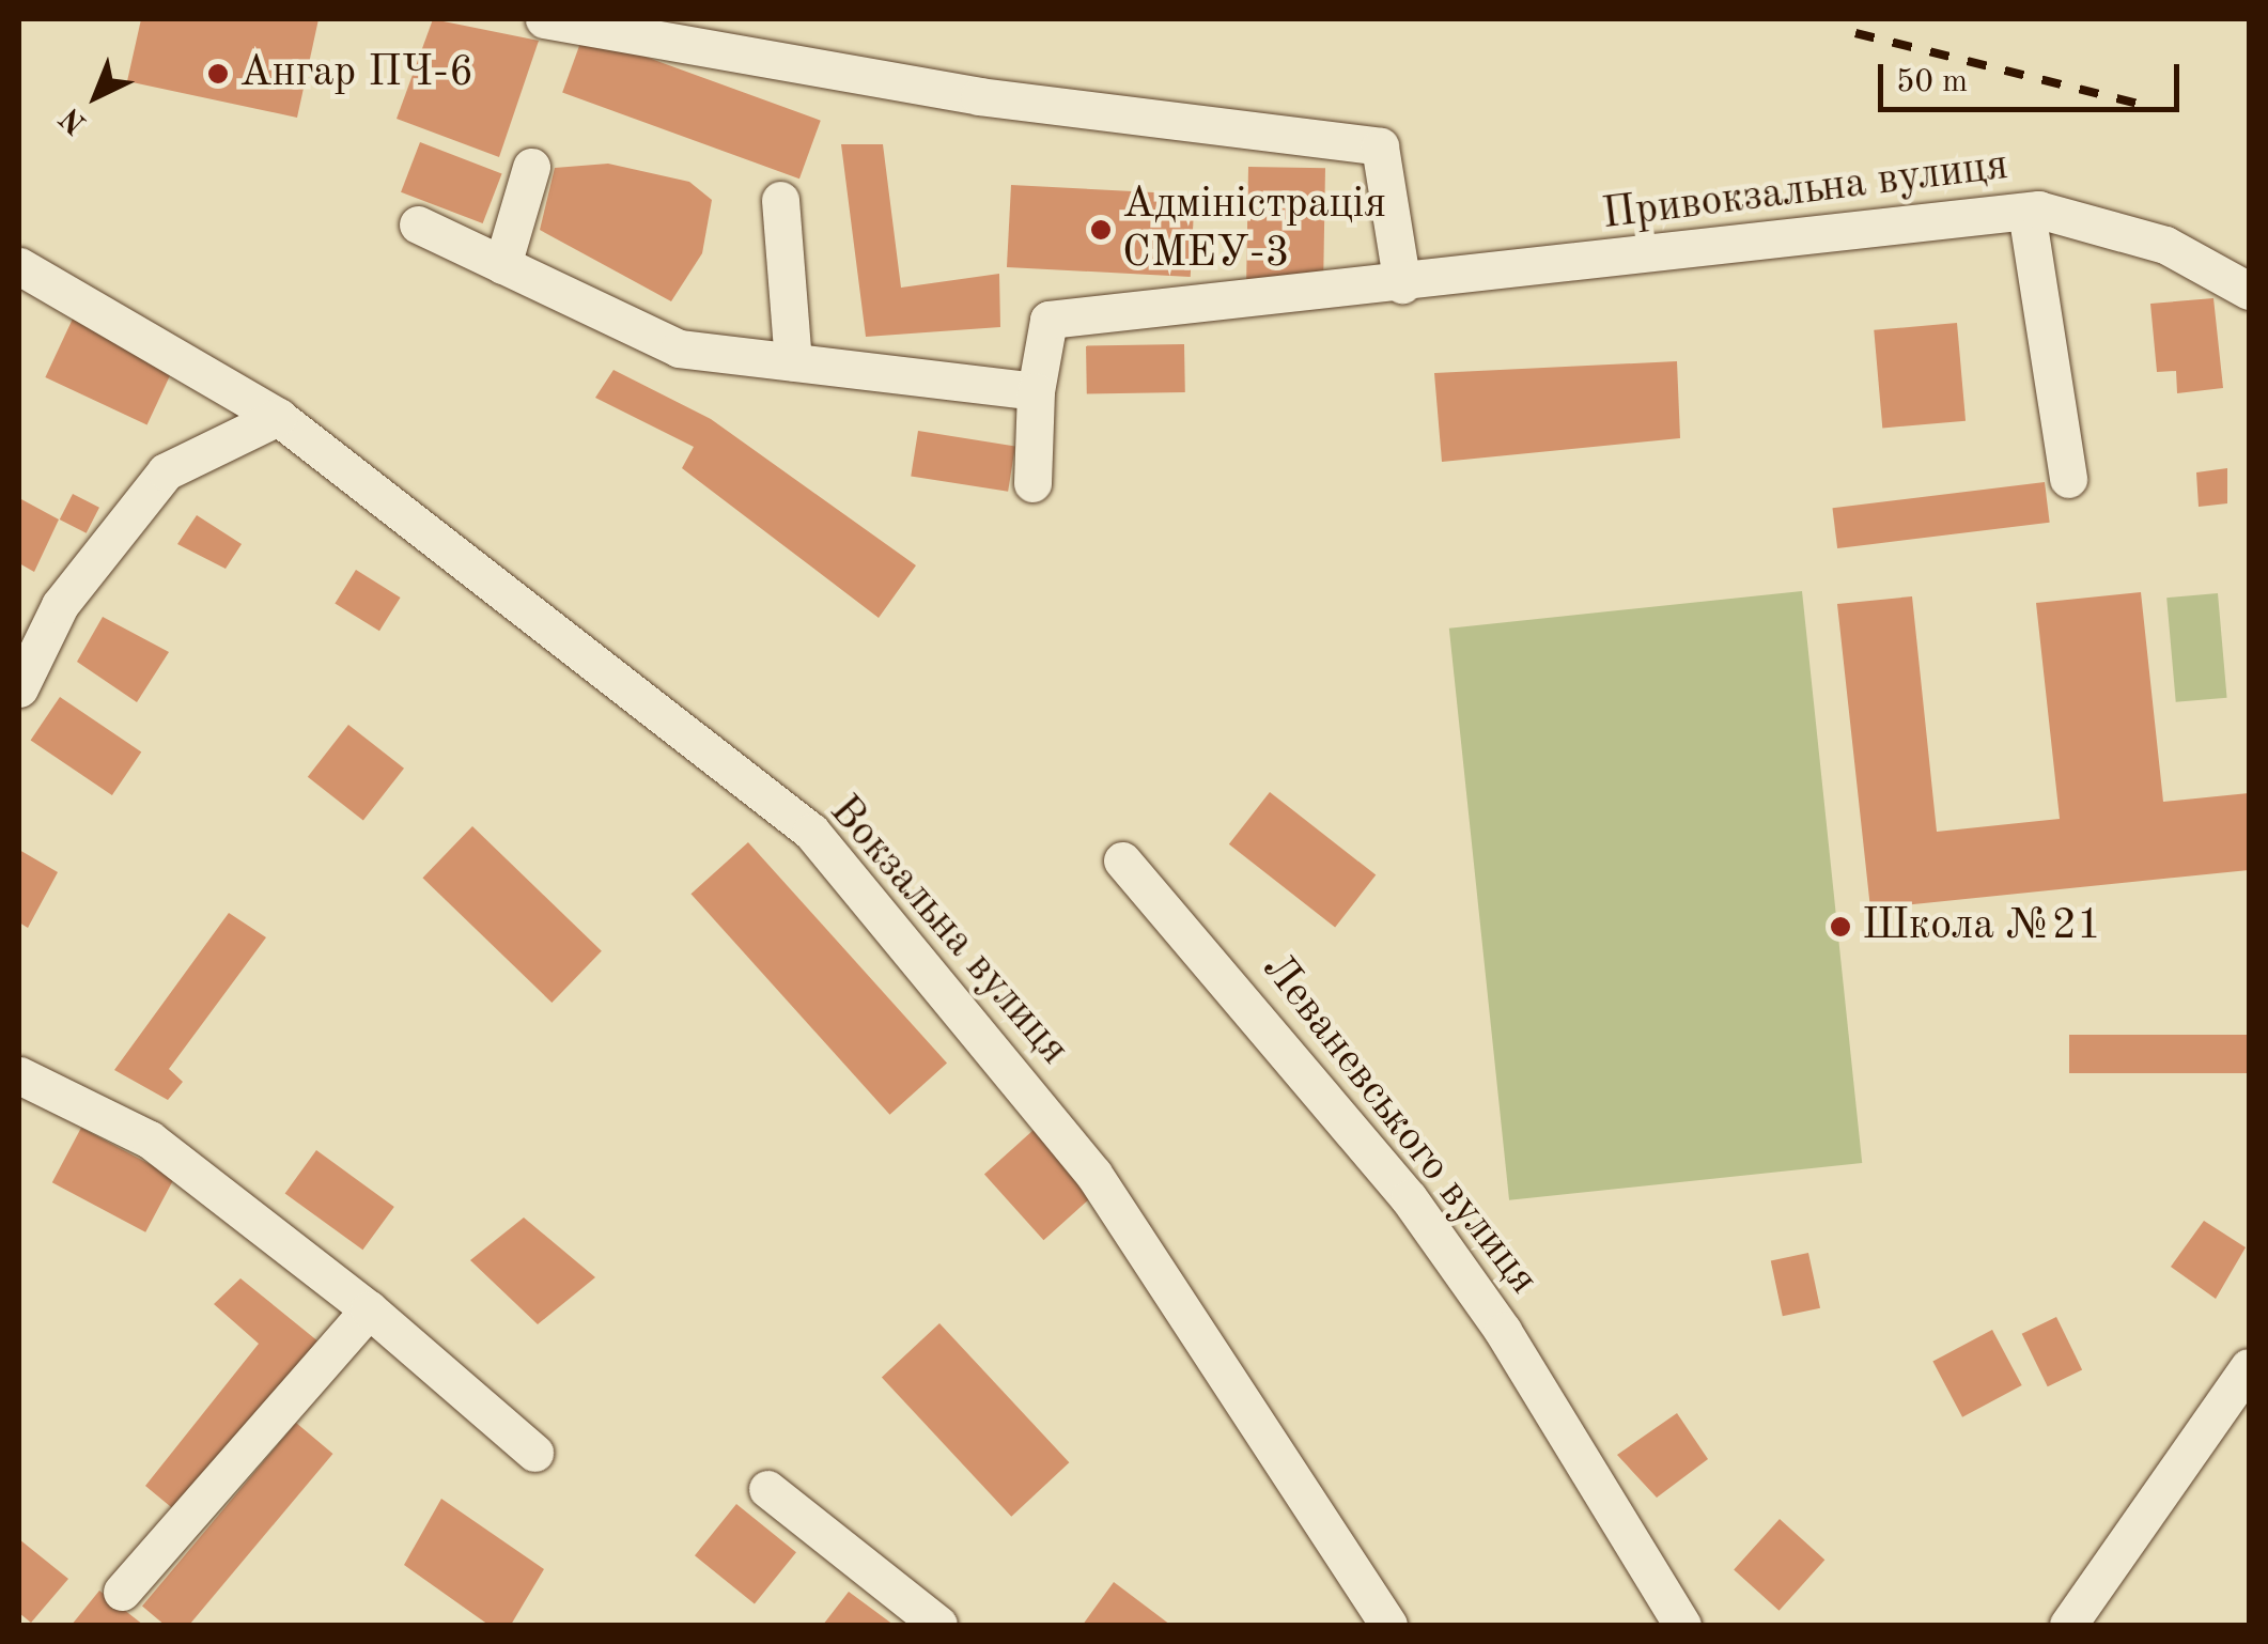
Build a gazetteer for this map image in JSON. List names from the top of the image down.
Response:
{
  "streets": {
    "street": ["Привокзальна вулиця", "Вокзальна вулиця", "Леваневського вулиця"]
  },
  "places": ["Ангар ПЧ-6", "Адміністрація СМЕУ-3", "Школа №21"],
  "scale_bar": "50 m",
  "north": "bottom left"
}
